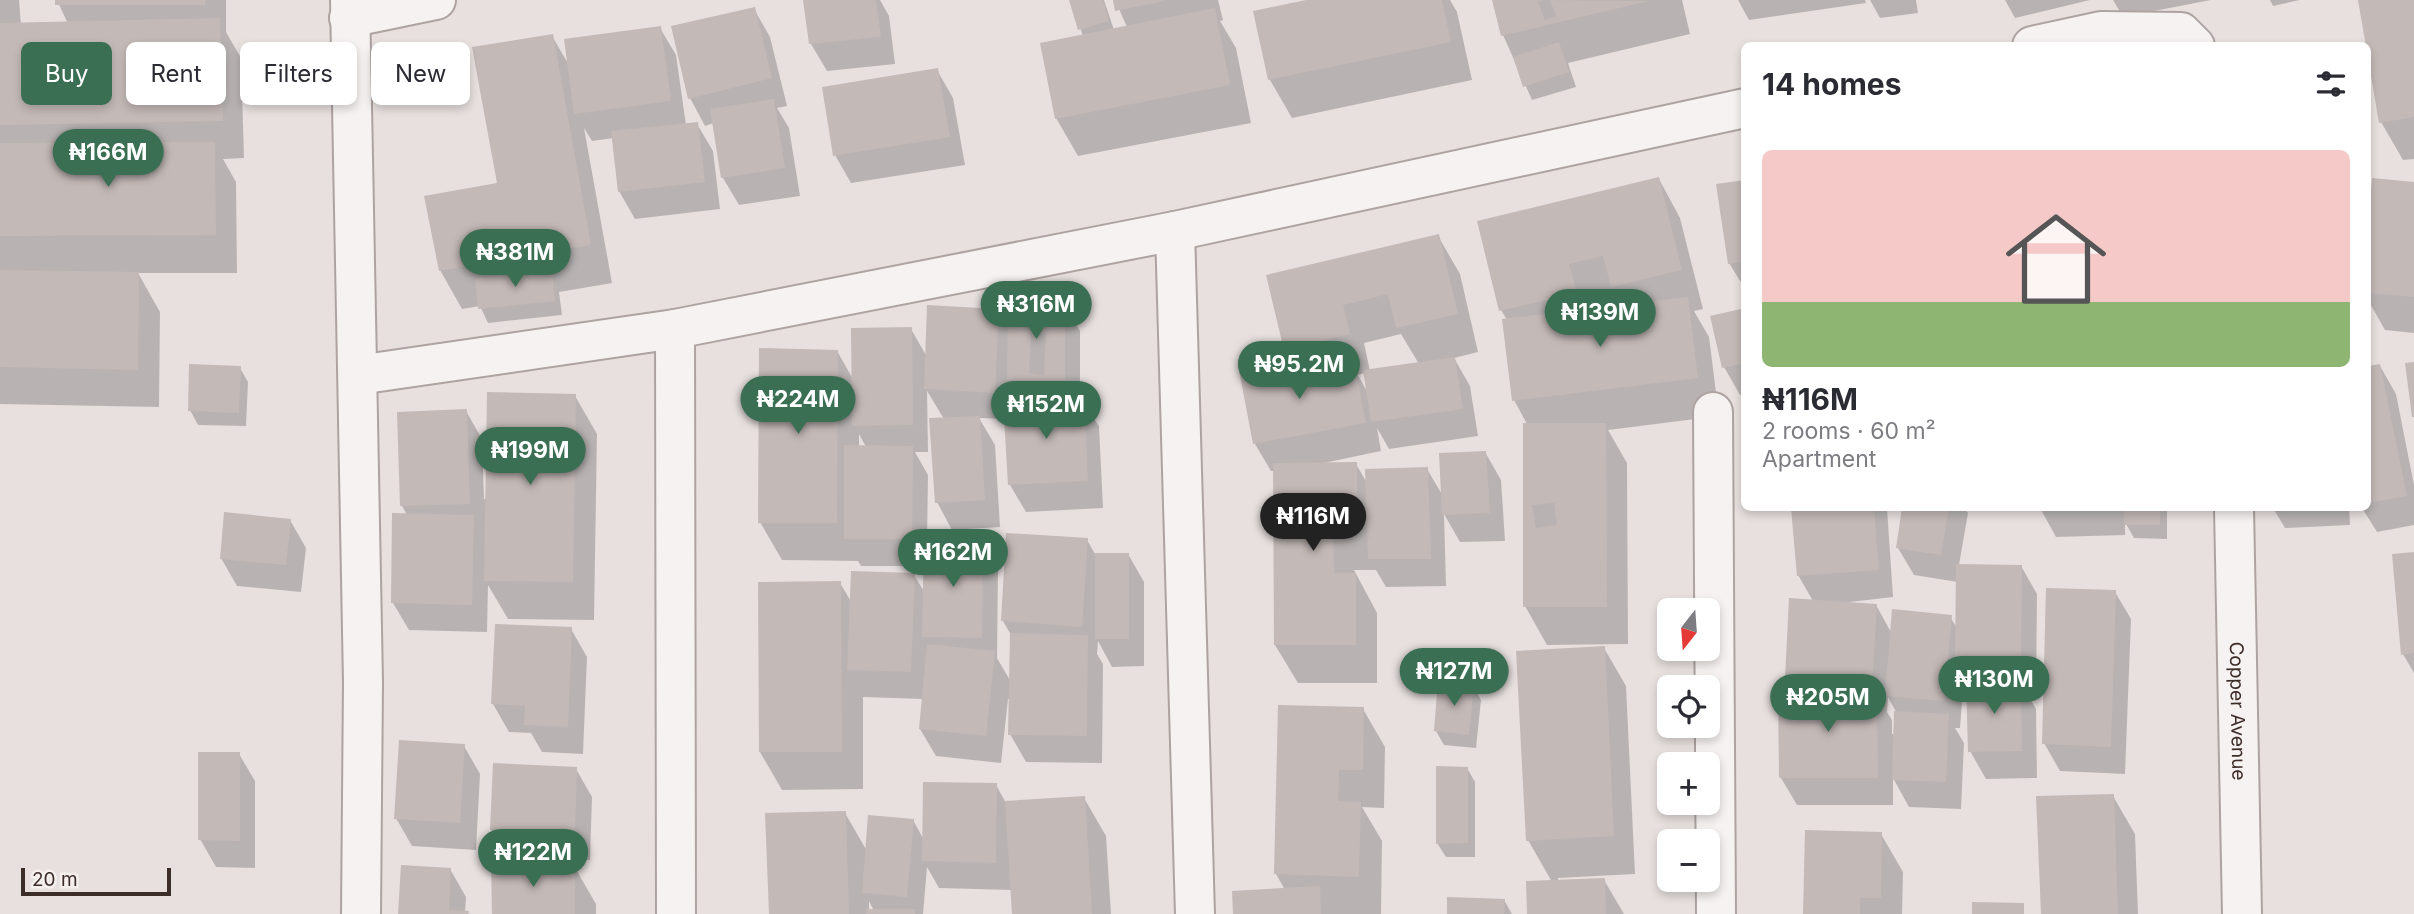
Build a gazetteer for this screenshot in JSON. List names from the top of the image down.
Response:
{
  "streets": {
    "street": ["Copper Avenue"]
  },
  "scale_bar": "20 m",
  "north": "bottom",
  "page": {
    "chip": [
      "Buy",
      "Rent",
      "Filters",
      "New"
    ],
    "heading": "14 homes",
    "list": [
      {
        "name": "₦116M",
        "note": "2 rooms · 60 m² · Apartment"
      }
    ],
    "price": [
      "₦166M",
      "₦381M",
      "₦316M",
      "₦139M",
      "₦95.2M",
      "₦224M",
      "₦152M",
      "₦199M",
      "₦116M",
      "₦162M",
      "₦127M",
      "₦130M",
      "₦205M",
      "₦122M"
    ],
    "map_buttons": ["+", "−"],
    "scale": "20 m"
  }
}
